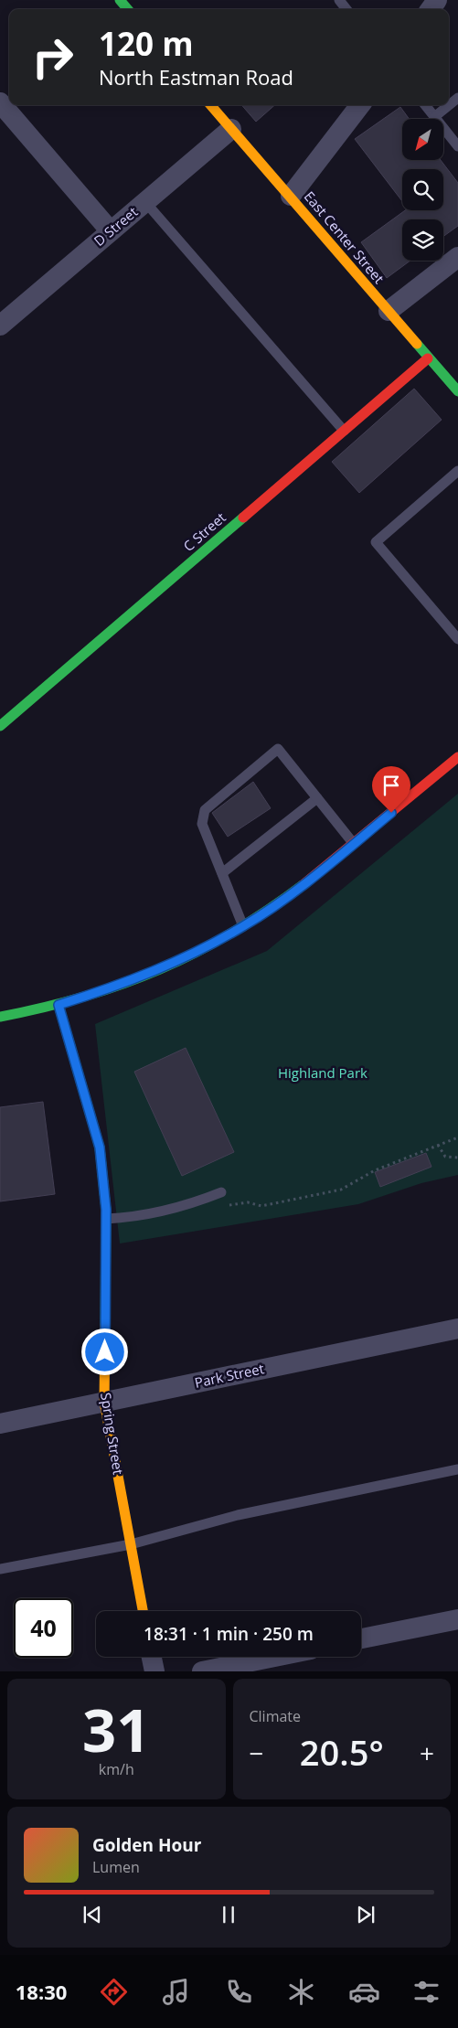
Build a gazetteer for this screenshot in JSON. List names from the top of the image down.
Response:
{
  "streets": {
    "street": [
      "D Street",
      "East Center Street",
      "C Street",
      "Park Street",
      "Spring Street"
    ]
  },
  "crossings": [
    ["D Street", "East Center Street"],
    ["East Center Street", "C Street"],
    ["Park Street", "Spring Street"]
  ],
  "parks": ["Highland Park"],
  "north": "bottom left",
  "page": {
    "turn": ["120 m", "North Eastman Road"],
    "limit": "40",
    "trip": "18:31 · 1 min · 250 m",
    "tile": [
      ["31", "km/h"],
      "Climate"
    ],
    "heat": ["−", "20.5°", "+"],
    "song": ["Golden Hour", "Lumen"],
    "tabs": "18:30"
  }
}
